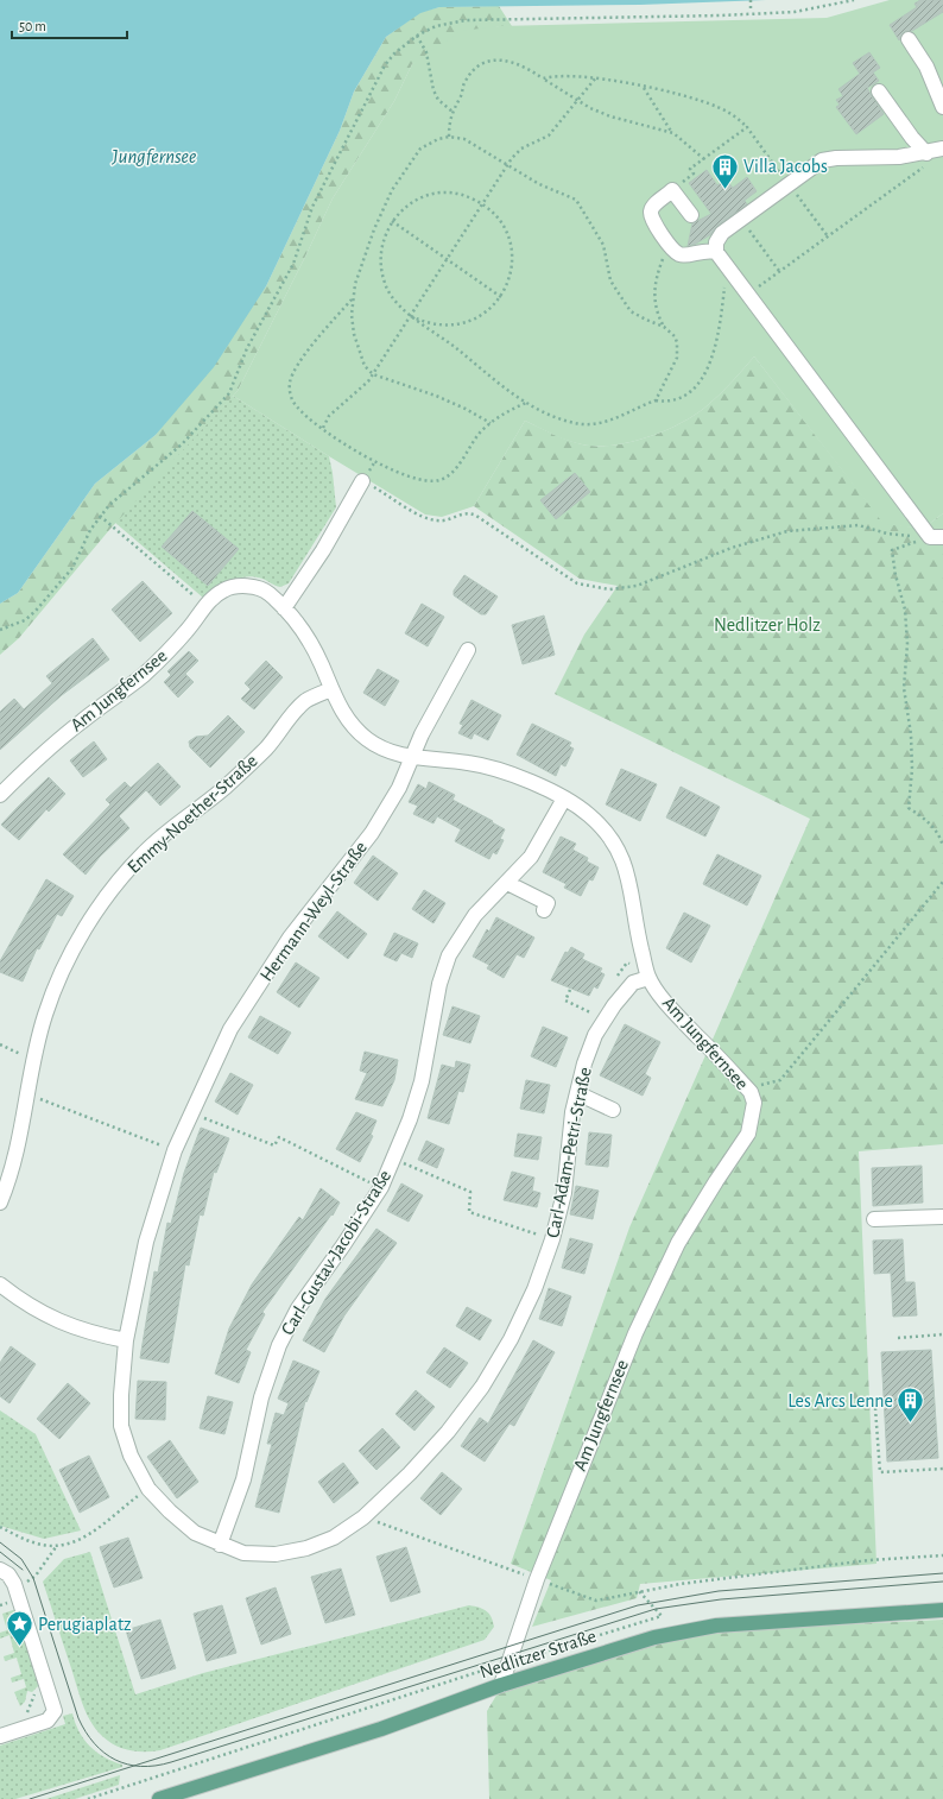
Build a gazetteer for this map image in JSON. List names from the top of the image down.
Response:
{
  "streets": {
    "main road": ["Nedlitzer Straße"],
    "street": [
      "Am Jungfernsee",
      "Emmy-Noether-Straße",
      "Hermann-Weyl-Straße",
      "Carl-Adam-Petri-Straße",
      "Carl-Gustav-Jacobi-Straße"
    ]
  },
  "crossings": [
    ["Am Jungfernsee", "Emmy-Noether-Straße"],
    ["Am Jungfernsee", "Hermann-Weyl-Straße"],
    ["Am Jungfernsee", "Carl-Adam-Petri-Straße"],
    ["Am Jungfernsee", "Carl-Gustav-Jacobi-Straße"],
    ["Am Jungfernsee", "Nedlitzer Straße"],
    ["Hermann-Weyl-Straße", "Carl-Adam-Petri-Straße"],
    ["Carl-Adam-Petri-Straße", "Carl-Gustav-Jacobi-Straße"]
  ],
  "water": ["Jungfernsee"],
  "parks": ["Nedlitzer Holz"],
  "places": {
    "building": ["Villa Jacobs", "Les Arcs Lenne"],
    "place": ["Perugiaplatz"]
  },
  "scale_bar": "50 m"
}
